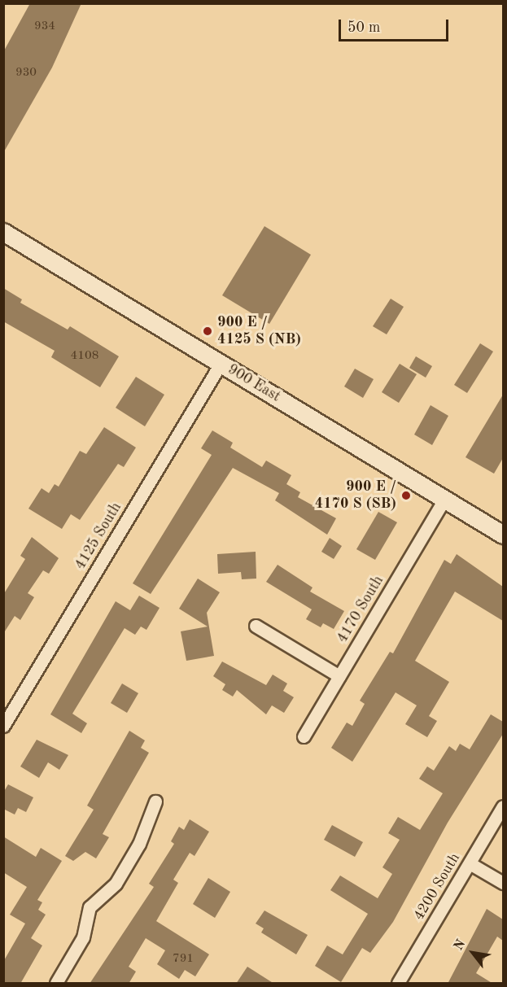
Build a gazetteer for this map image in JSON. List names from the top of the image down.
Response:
{
  "streets": {
    "main road": ["900 East"],
    "street": ["4125 South", "4170 South", "4200 South"]
  },
  "crossings": [
    ["900 East", "4125 South"],
    ["900 East", "4170 South"]
  ],
  "places": ["900 E / 4125 S (NB)", "900 E / 4170 S (SB)"],
  "house_numbers": [
    "934",
    "930",
    "4108",
    "791"
  ],
  "scale_bar": "50 m",
  "north": "top left"
}
